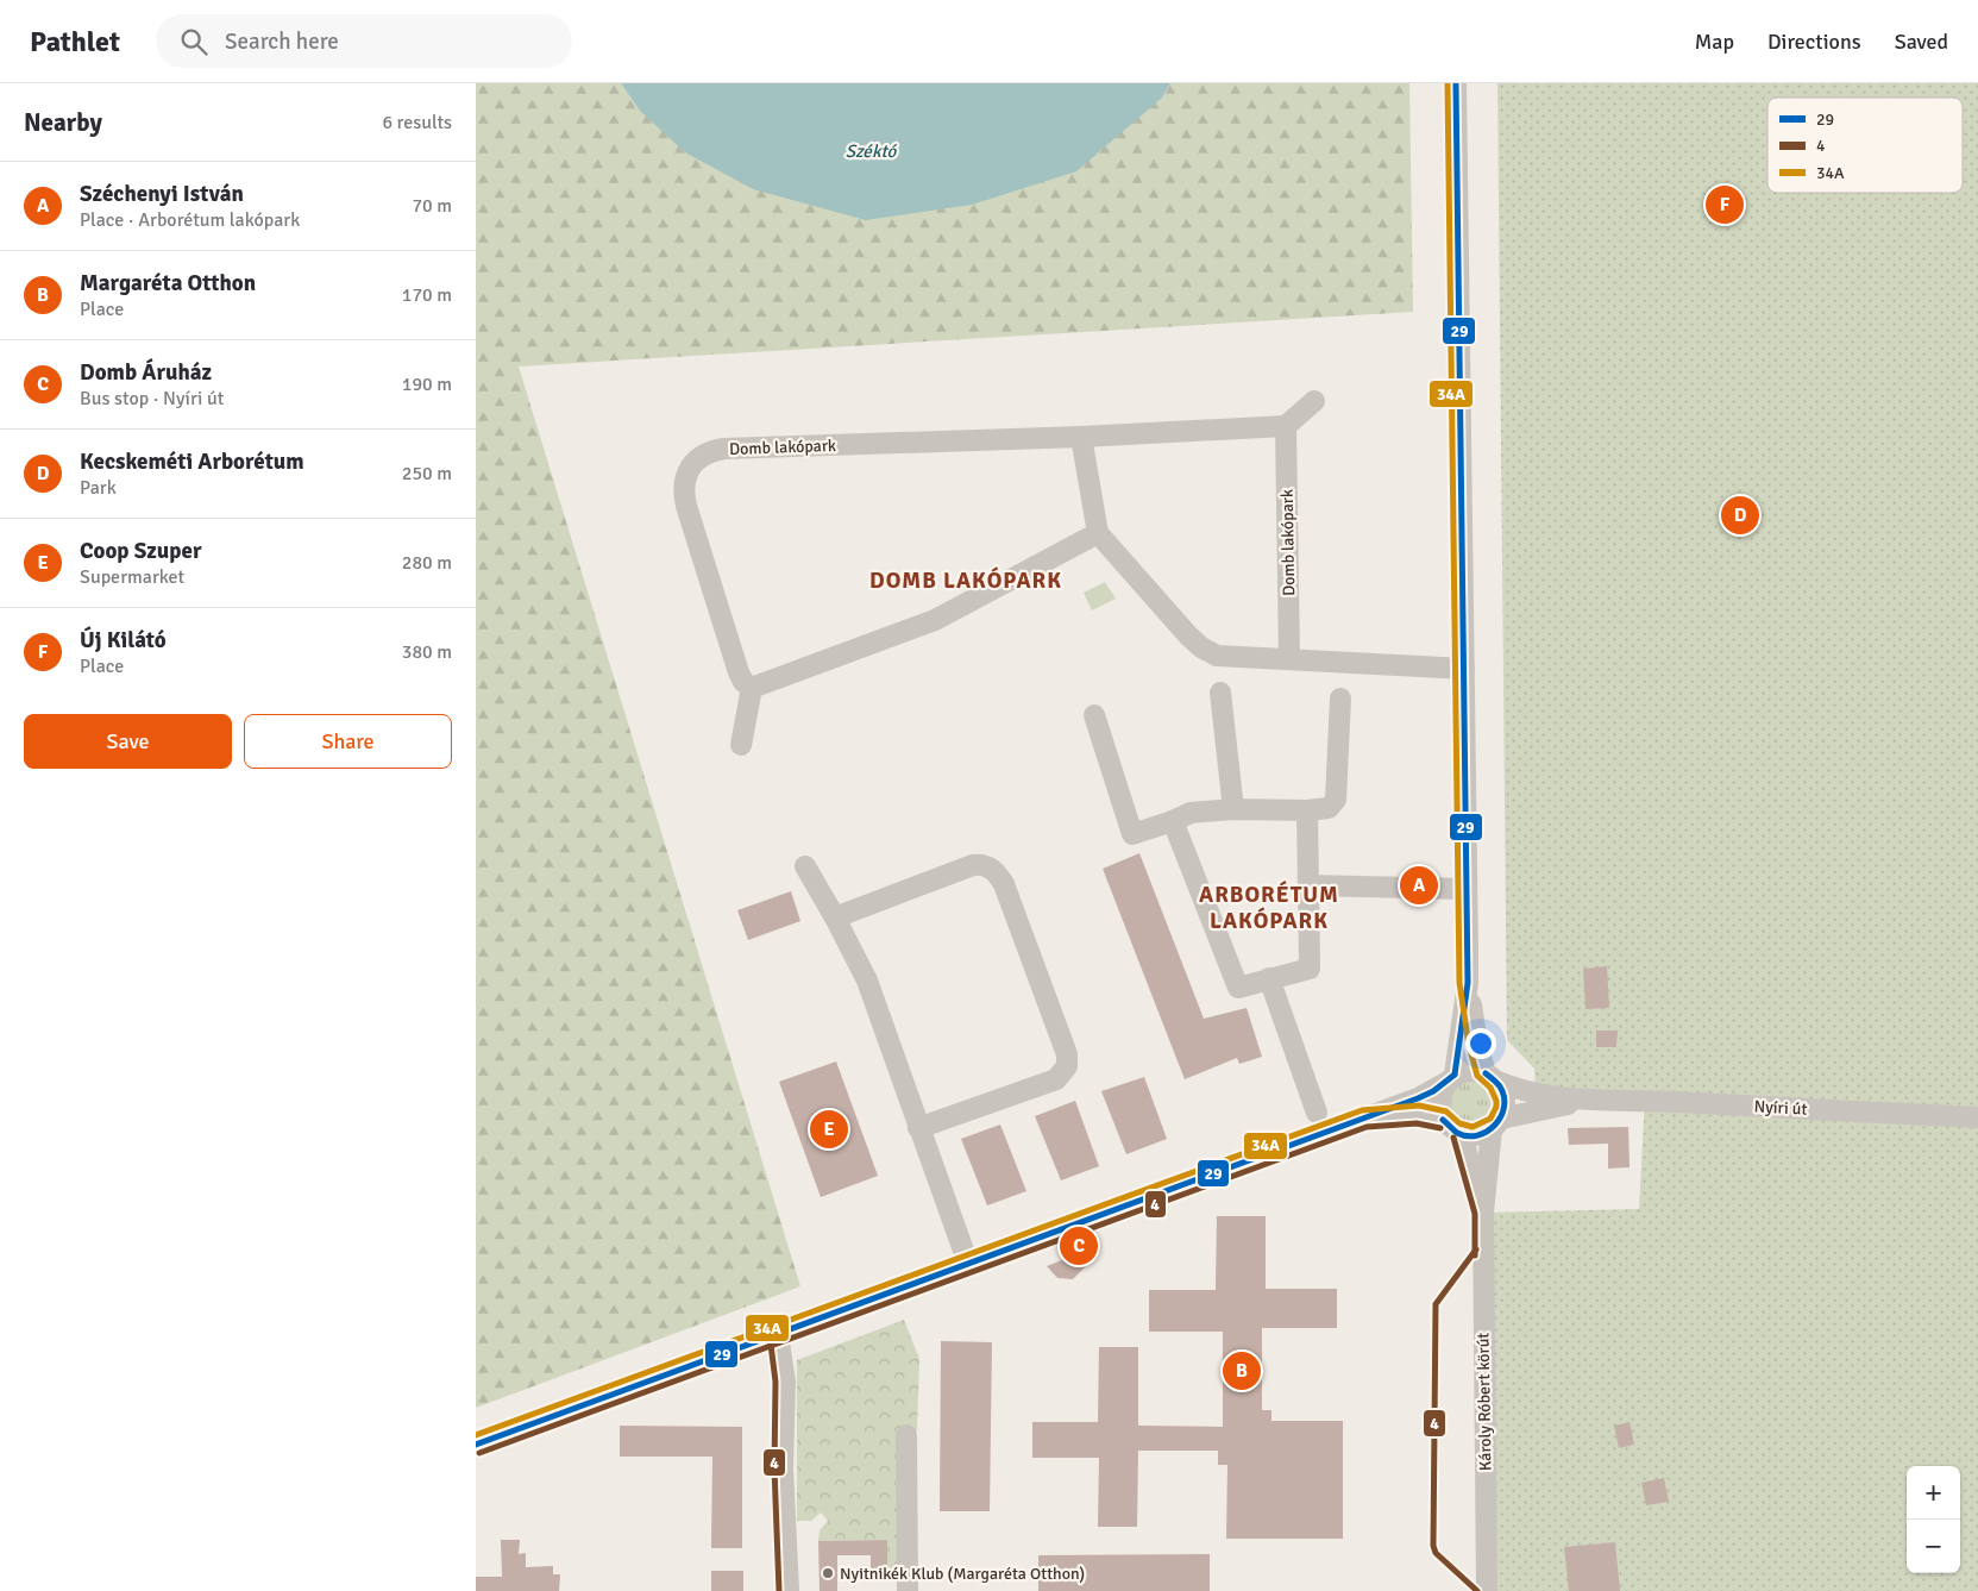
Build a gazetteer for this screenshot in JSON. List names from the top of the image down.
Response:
{
  "streets": {
    "street": ["Domb lakópark", "Nyíri út", "Károly Róbert körút"]
  },
  "crossings": [
    ["Nyíri út", "Károly Róbert körút"]
  ],
  "districts": ["DOMB LAKÓPARK", "ARBORÉTUM LAKÓPARK"],
  "water": ["Széktó"],
  "places": ["Nyitnikék Klub (Margaréta Otthon)"],
  "lines": ["transit line 29", "transit line 34A", "transit line 4"],
  "legend": ["29", "4", "34A"],
  "page": {
    "header": "Pathlet",
    "search": "Search here",
    "nav": ["Map", "Directions", "Saved"],
    "heading": ["Nearby", "6 results"],
    "list": [
      {
        "mark": "A",
        "name": "Széchenyi István",
        "note": "Place · Arborétum lakópark",
        "value": "70 m"
      },
      {
        "mark": "B",
        "name": "Margaréta Otthon",
        "note": "Place",
        "value": "170 m"
      },
      {
        "mark": "C",
        "name": "Domb Áruház",
        "note": "Bus stop · Nyíri út",
        "value": "190 m"
      },
      {
        "mark": "D",
        "name": "Kecskeméti Arborétum",
        "note": "Park",
        "value": "250 m"
      },
      {
        "mark": "E",
        "name": "Coop Szuper",
        "note": "Supermarket",
        "value": "280 m"
      },
      {
        "mark": "F",
        "name": "Új Kilátó",
        "note": "Place",
        "value": "380 m"
      }
    ],
    "pins": [
      "F",
      "D",
      "A",
      "E",
      "C",
      "B"
    ],
    "buttons": ["Save", "Share"],
    "map_buttons": ["+", "−"]
  }
}
